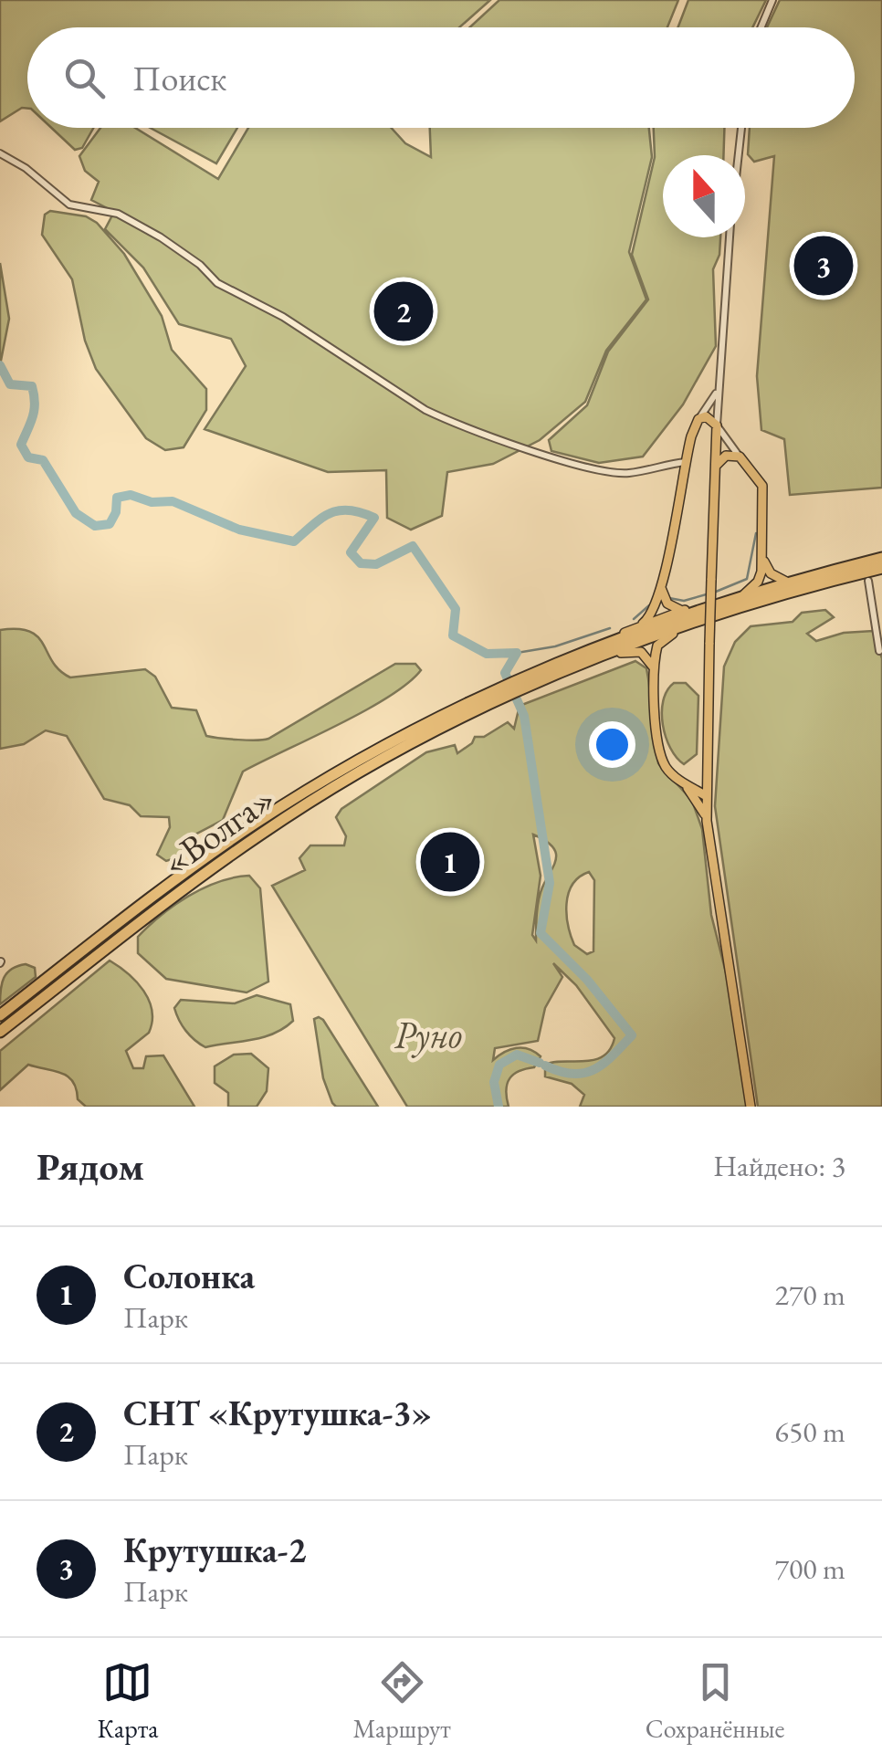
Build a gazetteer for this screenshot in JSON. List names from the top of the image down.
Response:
{
  "streets": {
    "highway": ["«Волга»"]
  },
  "parks": ["Руно"],
  "north": "top",
  "page": {
    "search": "Поиск",
    "pins": ["3", "2", "1"],
    "heading": ["Рядом", "Найдено: 3"],
    "list": [
      {
        "mark": "1",
        "name": "Солонка",
        "note": "Парк",
        "value": "270 m"
      },
      {
        "mark": "2",
        "name": "СНТ «Крутушка-3»",
        "note": "Парк",
        "value": "650 m"
      },
      {
        "mark": "3",
        "name": "Крутушка-2",
        "note": "Парк",
        "value": "700 m"
      }
    ],
    "nav": ["Карта", "Маршрут", "Сохранённые"]
  }
}
